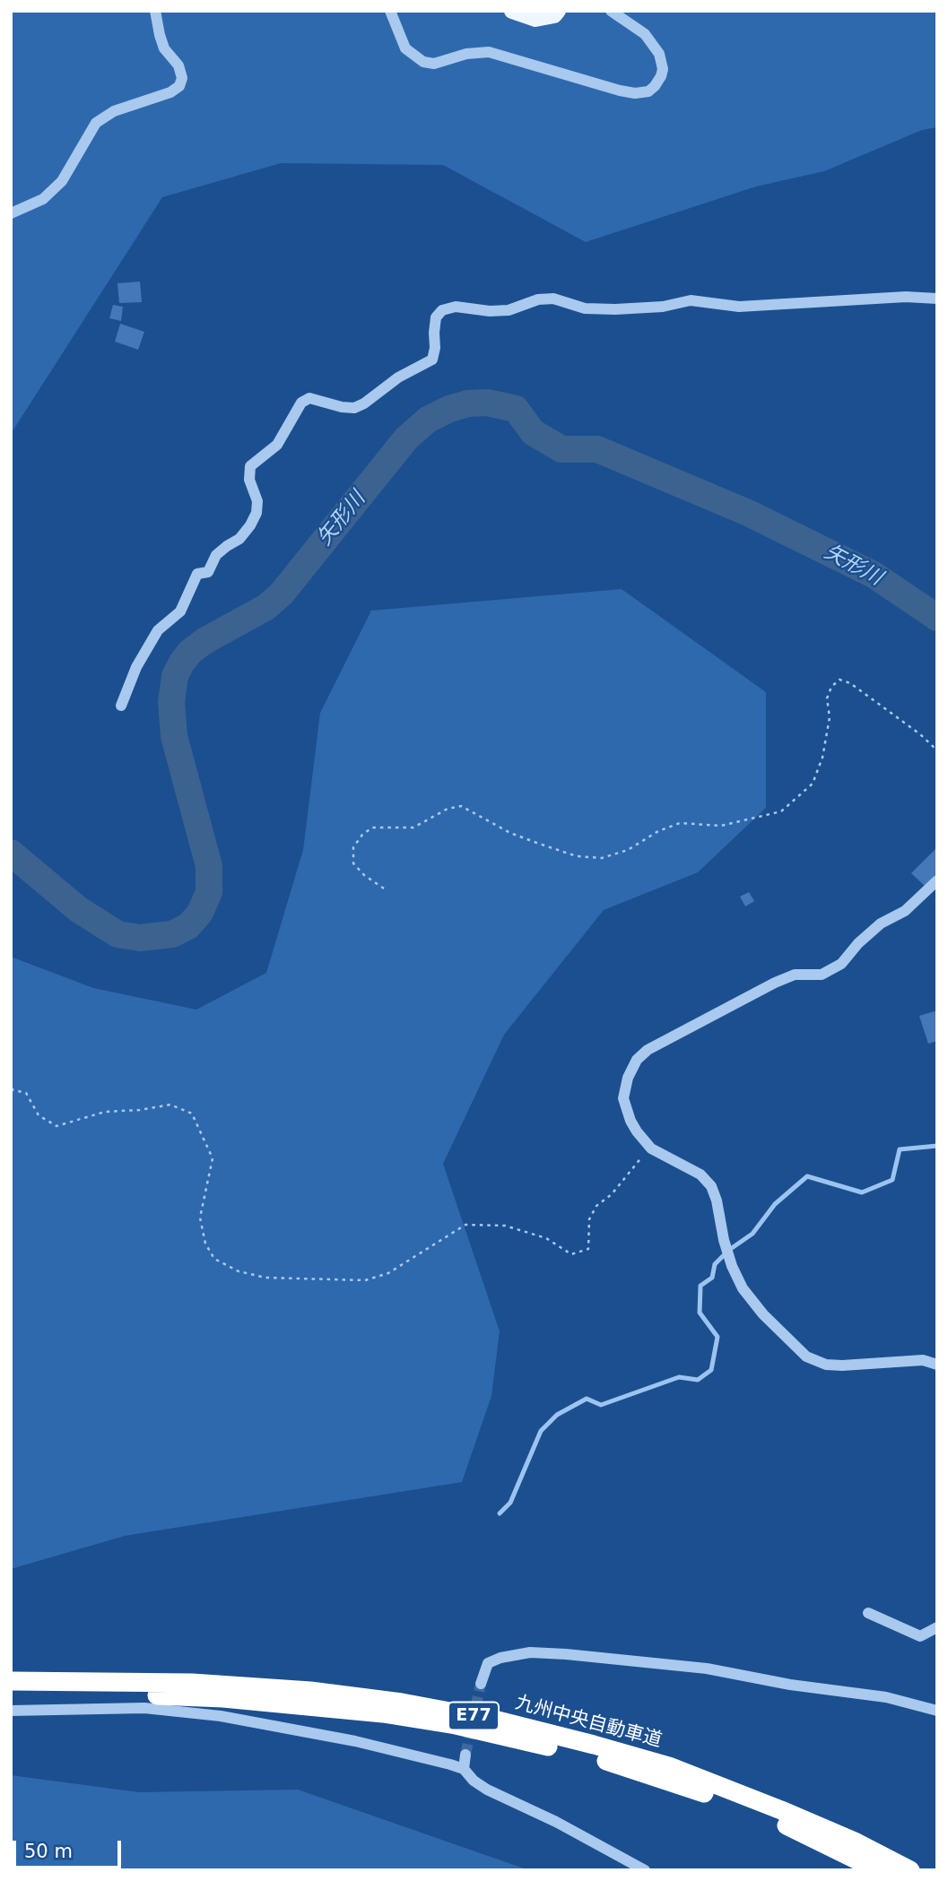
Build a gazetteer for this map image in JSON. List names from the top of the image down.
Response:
{
  "streets": {
    "highway": ["E77", "九州中央自動車道"]
  },
  "water": ["矢形川"],
  "scale_bar": "50 m"
}
